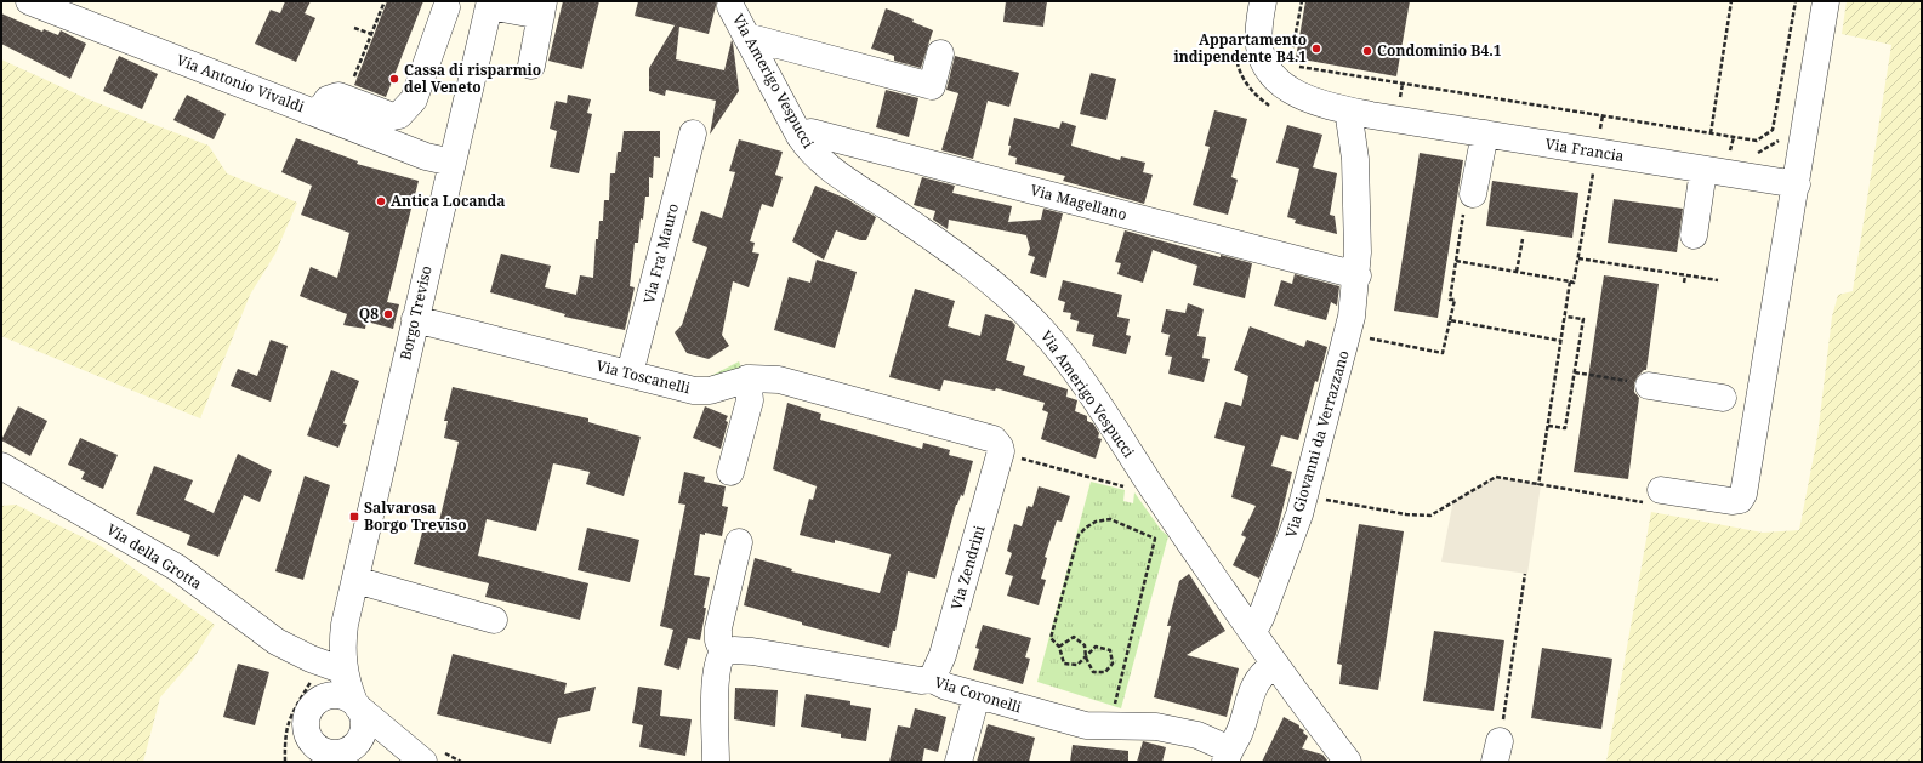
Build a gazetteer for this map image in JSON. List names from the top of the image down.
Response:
{
  "streets": {
    "street": [
      "Via Amerigo Vespucci",
      "Via Antonio Vivaldi",
      "Via Francia",
      "Via Magellano",
      "Via Fra' Mauro",
      "Borgo Treviso",
      "Via Toscanelli",
      "Via Giovanni da Verrazzano",
      "Via della Grotta",
      "Via Zendrini",
      "Via Coronelli"
    ]
  },
  "crossings": [
    ["Via Amerigo Vespucci", "Via Magellano"],
    ["Via Amerigo Vespucci", "Via Giovanni da Verrazzano"],
    ["Via Antonio Vivaldi", "Borgo Treviso"],
    ["Via Fra' Mauro", "Via Toscanelli"],
    ["Borgo Treviso", "Via Toscanelli"],
    ["Borgo Treviso", "Via della Grotta"],
    ["Via Toscanelli", "Via Zendrini"],
    ["Via Zendrini", "Via Coronelli"]
  ],
  "places": {
    "other": [
      "Appartamento indipendente B4.1",
      "Condominio B4.1",
      "Cassa di risparmio del Veneto",
      "Antica Locanda",
      "Q8"
    ],
    "transit": ["Salvarosa Borgo Treviso"]
  }
}
